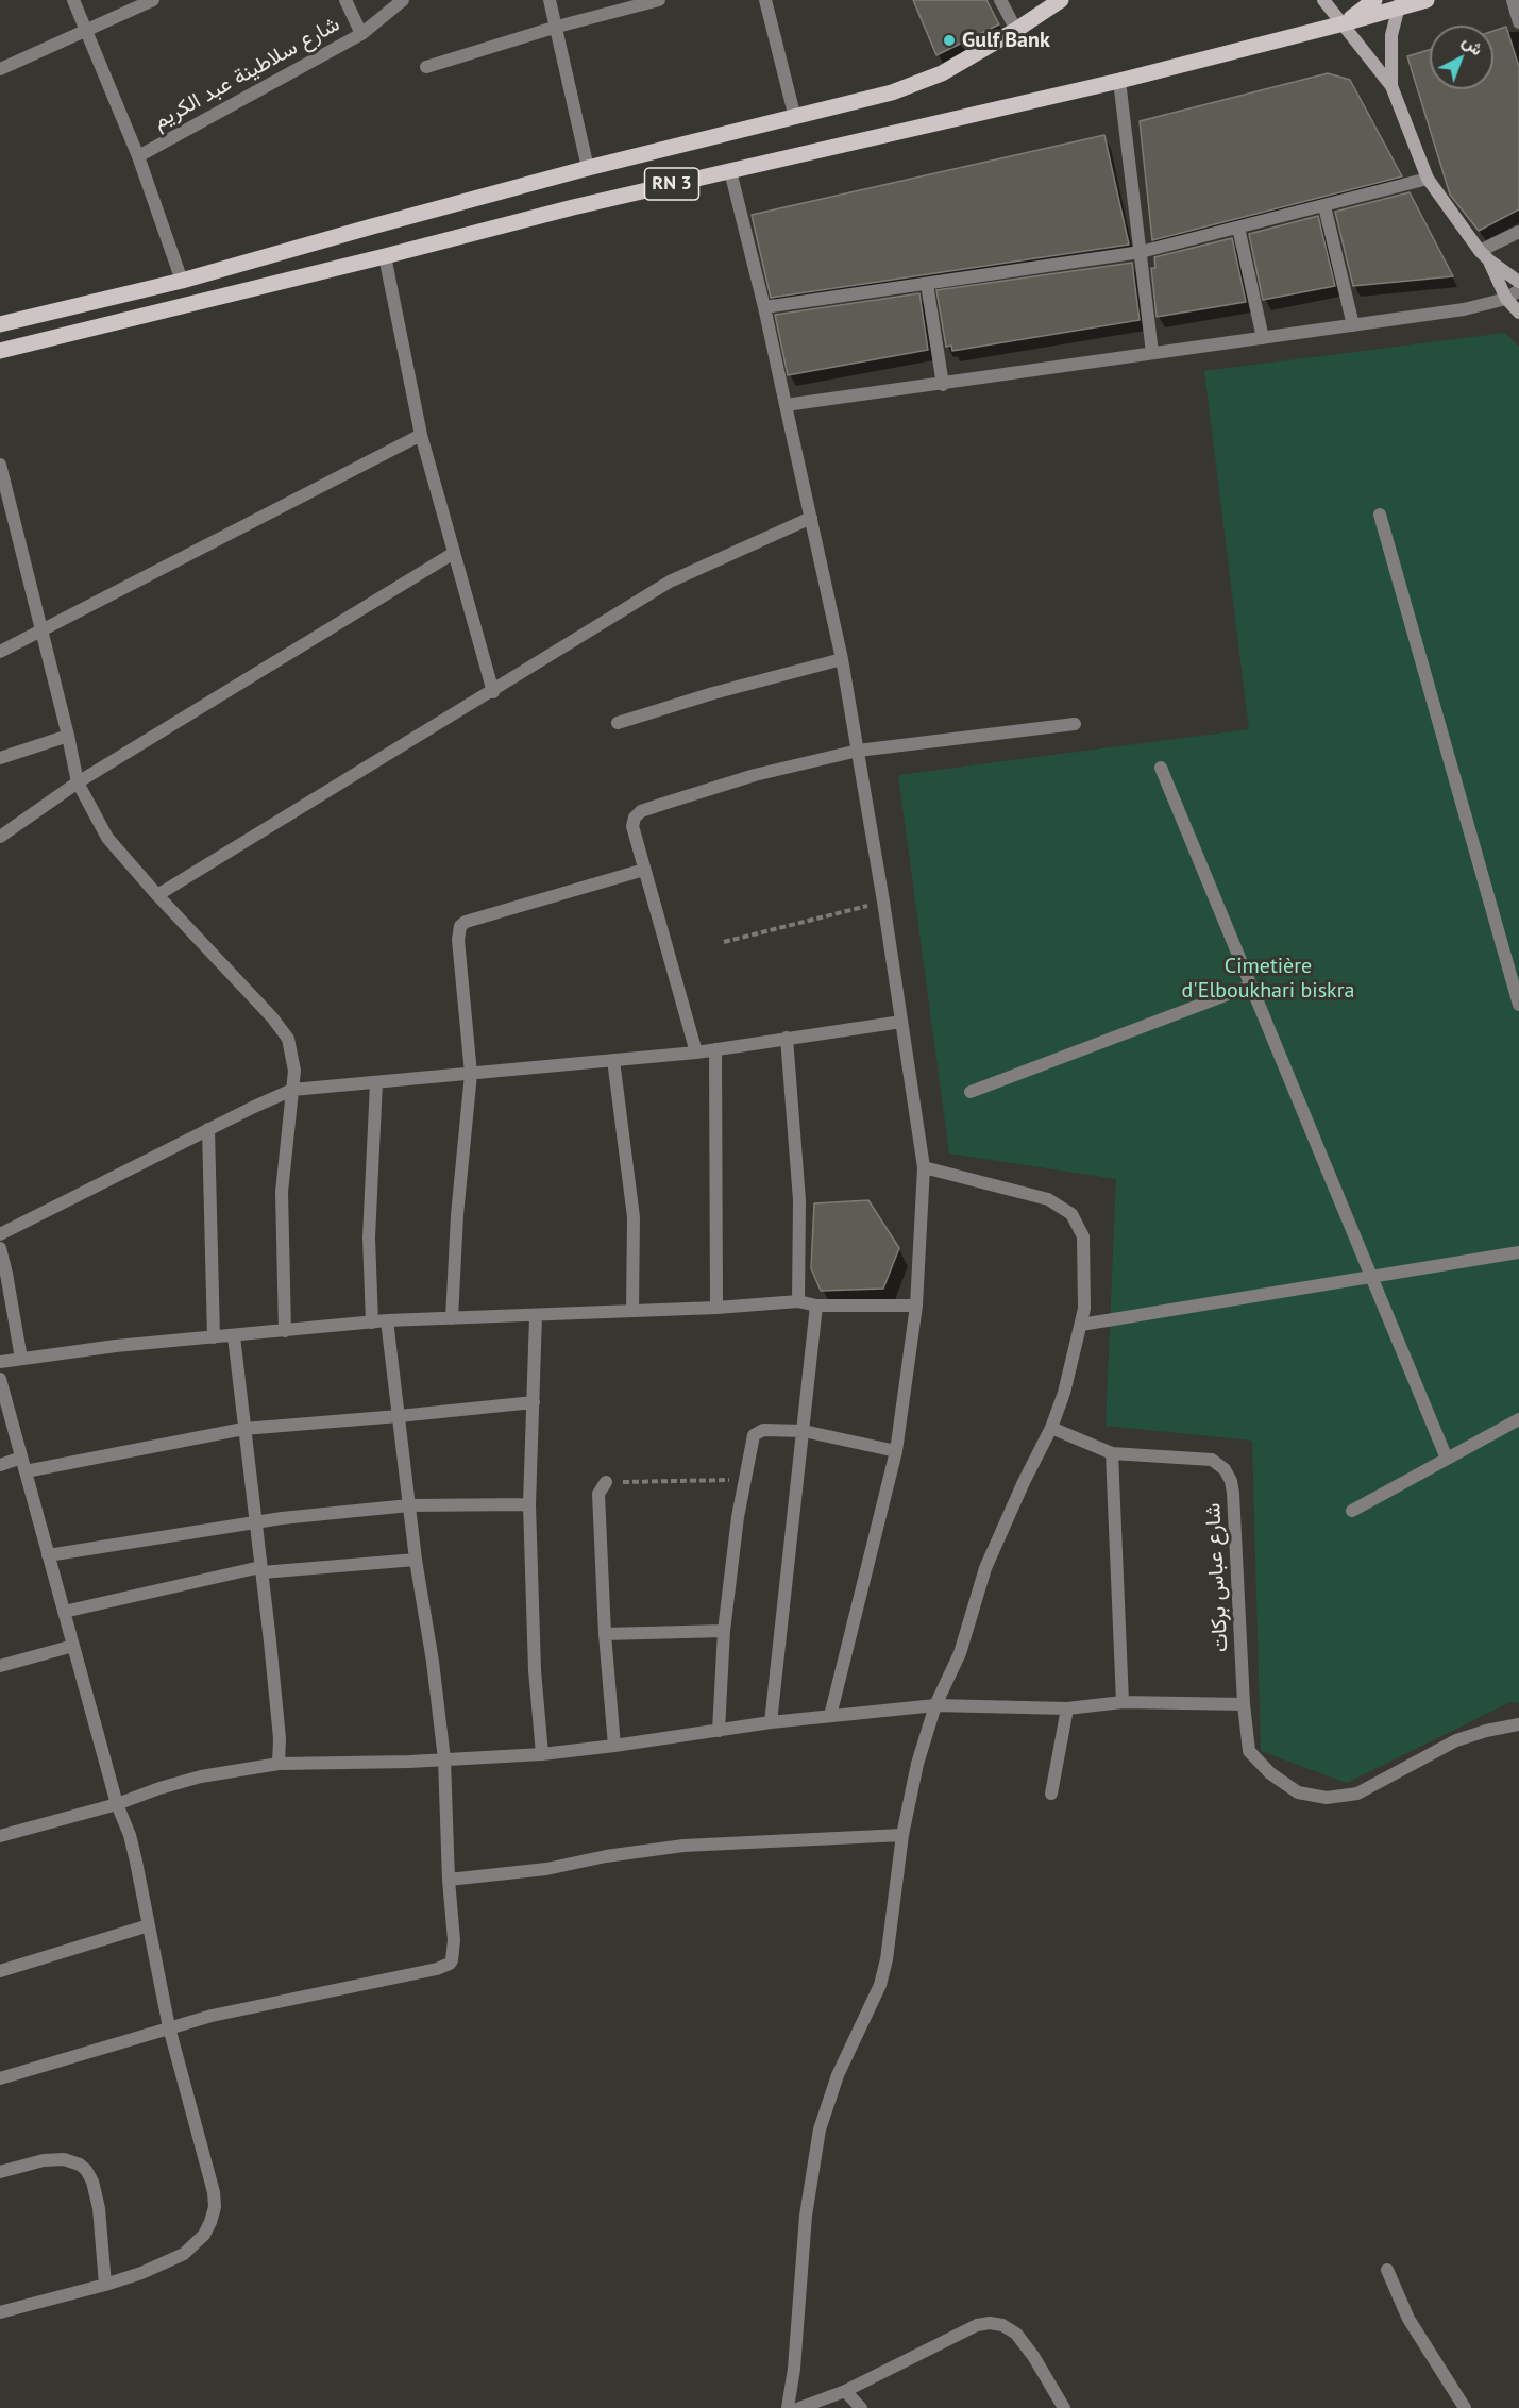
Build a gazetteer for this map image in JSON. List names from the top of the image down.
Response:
{
  "streets": {
    "main road": ["RN 3"],
    "street": ["شارع سلاطينة عبد الكريم", "شارع عباس بركات"]
  },
  "parks": ["Cimetière d'Elboukhari biskra"],
  "places": ["Gulf Bank"],
  "north": "top right"
}
